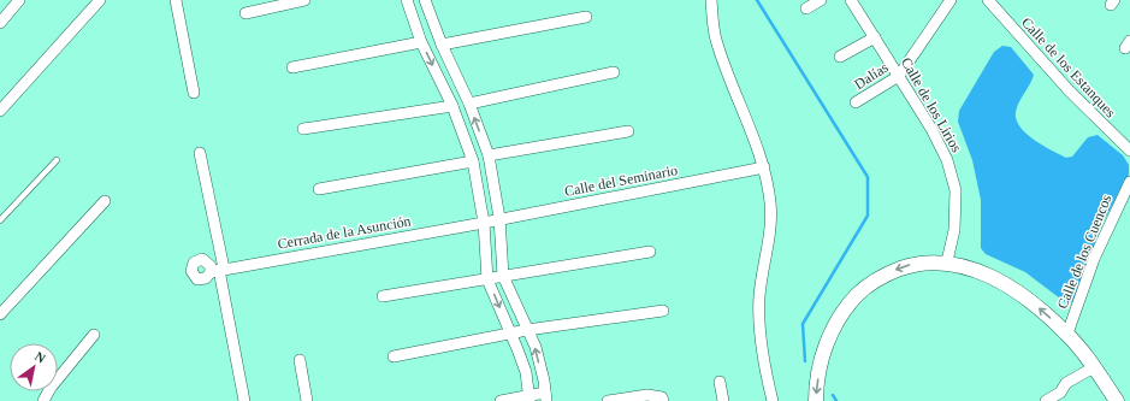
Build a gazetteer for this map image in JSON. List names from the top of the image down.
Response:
{
  "streets": {
    "street": [
      "Calle de los Estanques",
      "Dalías",
      "Calle de los Lirios",
      "Calle del Seminario",
      "Cerrada de la Asunción",
      "Calle de los Cuencos"
    ]
  },
  "crossings": [
    ["Dalías", "Calle de los Lirios"],
    ["Calle del Seminario", "Cerrada de la Asunción"]
  ],
  "north": "top right"
}
